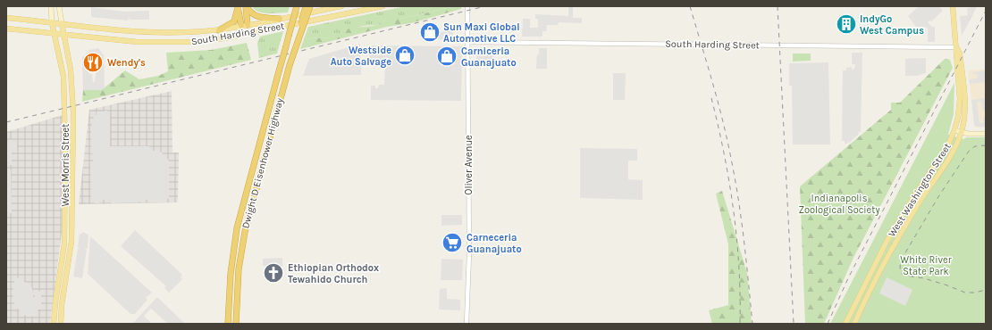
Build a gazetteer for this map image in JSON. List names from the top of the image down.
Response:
{
  "streets": {
    "highway": ["Dwight D Eisenhower Highway"],
    "main road": ["South Harding Street", "West Morris Street", "West Washington Street"],
    "street": ["Oliver Avenue"]
  },
  "crossings": [
    ["South Harding Street", "West Morris Street"],
    ["South Harding Street", "Oliver Avenue"],
    ["South Harding Street", "West Washington Street"]
  ],
  "parks": ["Indianapolis Zoological Society", "White River State Park"],
  "places": {
    "building": ["IndyGo West Campus"],
    "shop": ["Sun Maxi Global Automotive LLC", "Westside Auto Salvage", "Carniceria Guanajuato"],
    "restaurant": ["Wendy's"],
    "supermarket": ["Carneceria Guanajuato"],
    "church": ["Ethiopian Orthodox Tewahido Church"]
  }
}
